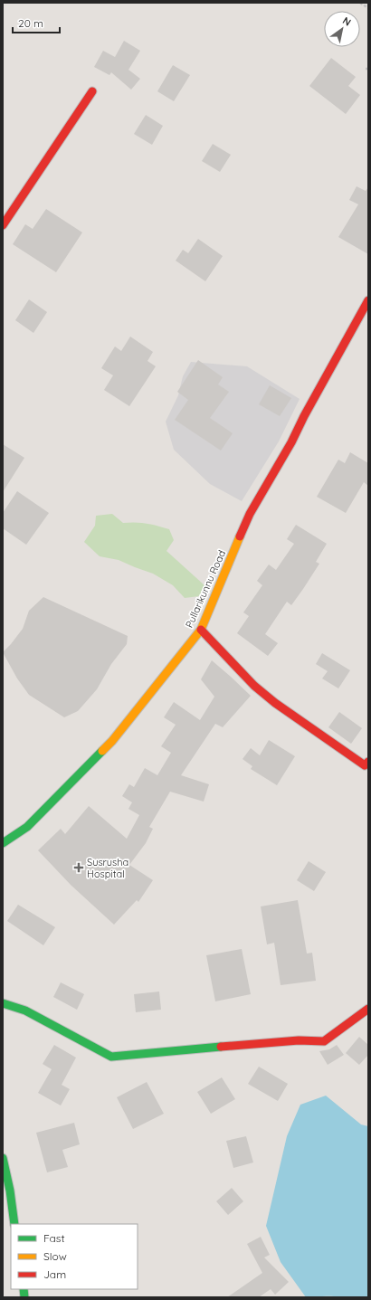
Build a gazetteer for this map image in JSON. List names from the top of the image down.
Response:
{
  "streets": {
    "street": ["Pullarikunnu Road"]
  },
  "places": {
    "health": ["Susrusha Hospital"]
  },
  "legend": ["Fast", "Slow", "Jam"],
  "scale_bar": "20 m",
  "north": "top right"
}
